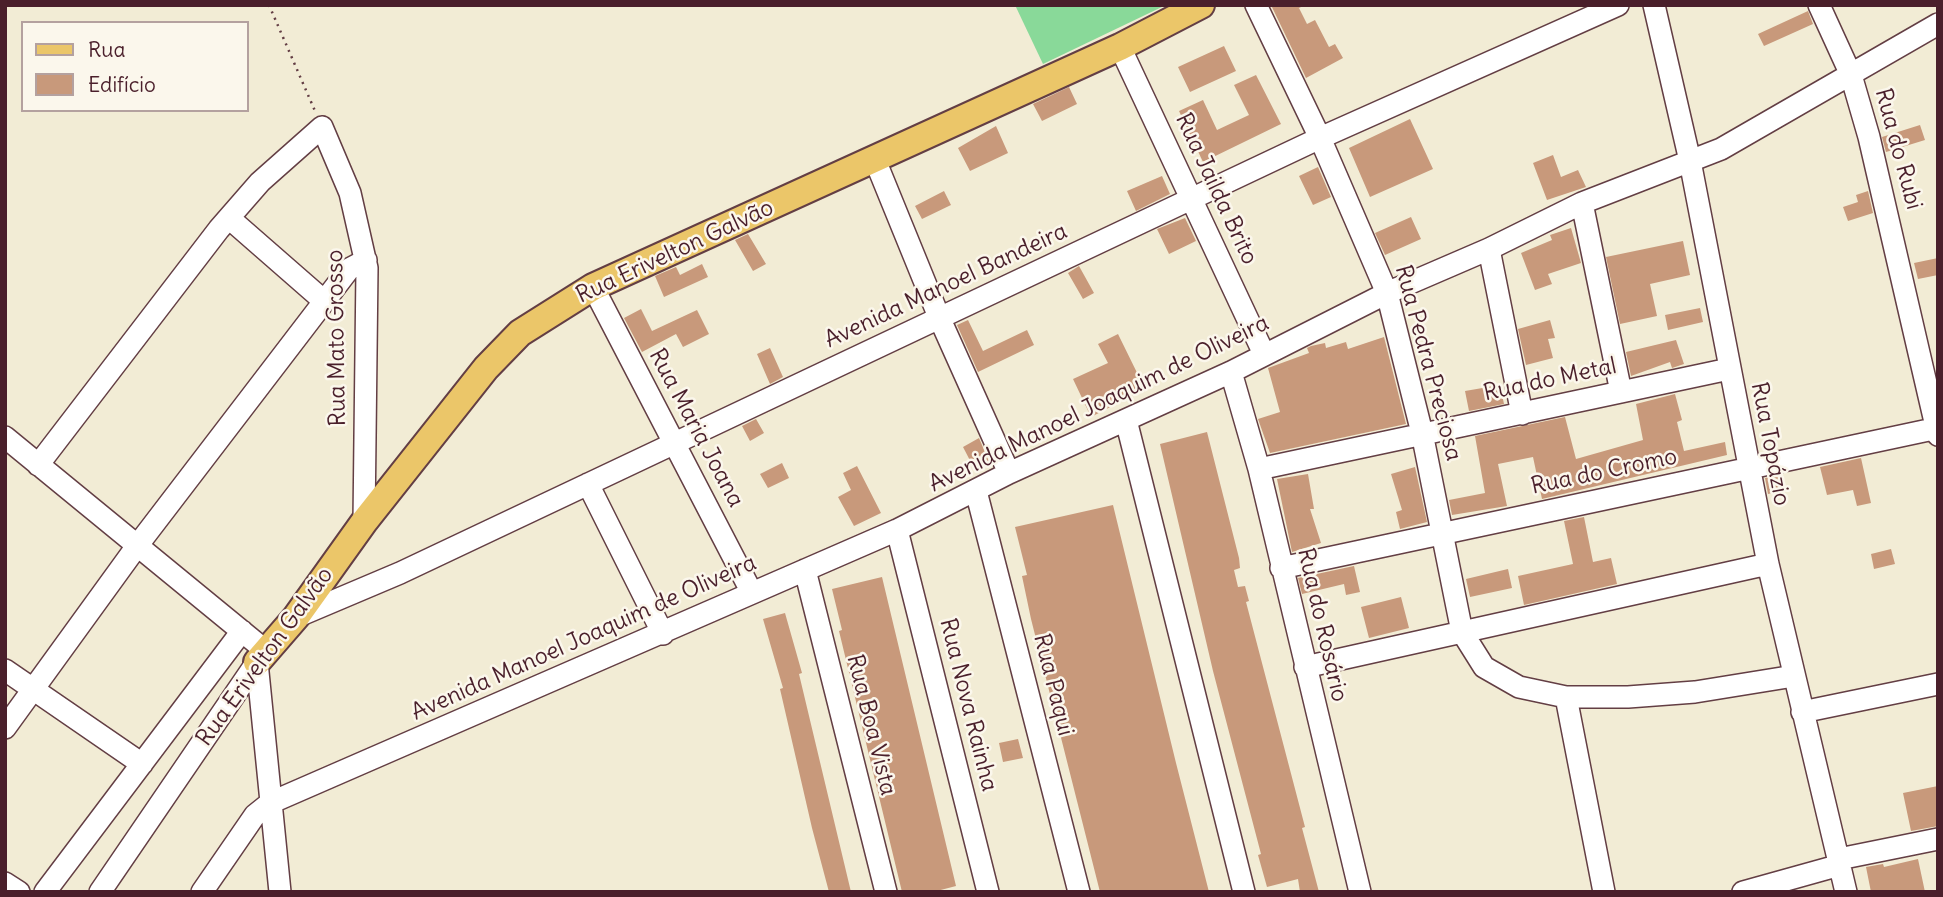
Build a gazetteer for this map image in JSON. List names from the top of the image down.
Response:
{
  "streets": {
    "main road": ["Rua Erivelton Galvão"],
    "street": [
      "Rua do Rubi",
      "Rua Jailda Brito",
      "Avenida Manoel Bandeira",
      "Rua Mato Grosso",
      "Rua Pedra Preciosa",
      "Rua do Metal",
      "Avenida Manoel Joaquim de Oliveira",
      "Rua Maria Joana",
      "Rua Topázio",
      "Rua do Cromo",
      "Rua do Rosário",
      "Rua Paqui",
      "Rua Nova Rainha",
      "Rua Boa Vista"
    ]
  },
  "crossings": [
    ["Rua do Rubi", "Avenida Manoel Joaquim de Oliveira"],
    ["Rua do Rubi", "Rua do Cromo"],
    ["Rua Jailda Brito", "Rua Erivelton Galvão"],
    ["Rua Jailda Brito", "Avenida Manoel Bandeira"],
    ["Rua Jailda Brito", "Avenida Manoel Joaquim de Oliveira"],
    ["Rua Erivelton Galvão", "Avenida Manoel Bandeira"],
    ["Rua Erivelton Galvão", "Rua Mato Grosso"],
    ["Rua Erivelton Galvão", "Rua Maria Joana"],
    ["Avenida Manoel Bandeira", "Rua Pedra Preciosa"],
    ["Avenida Manoel Bandeira", "Rua Maria Joana"],
    ["Rua Pedra Preciosa", "Rua do Metal"],
    ["Rua Pedra Preciosa", "Avenida Manoel Joaquim de Oliveira"],
    ["Rua Pedra Preciosa", "Rua do Cromo"],
    ["Rua do Metal", "Rua Topázio"],
    ["Rua do Metal", "Rua do Rosário"],
    ["Avenida Manoel Joaquim de Oliveira", "Rua Maria Joana"],
    ["Avenida Manoel Joaquim de Oliveira", "Rua Topázio"],
    ["Avenida Manoel Joaquim de Oliveira", "Rua do Rosário"],
    ["Avenida Manoel Joaquim de Oliveira", "Rua Paqui"],
    ["Avenida Manoel Joaquim de Oliveira", "Rua Nova Rainha"],
    ["Avenida Manoel Joaquim de Oliveira", "Rua Boa Vista"],
    ["Rua Topázio", "Rua do Cromo"],
    ["Rua do Cromo", "Rua do Rosário"]
  ],
  "legend": ["Rua", "Edifício"]
}
